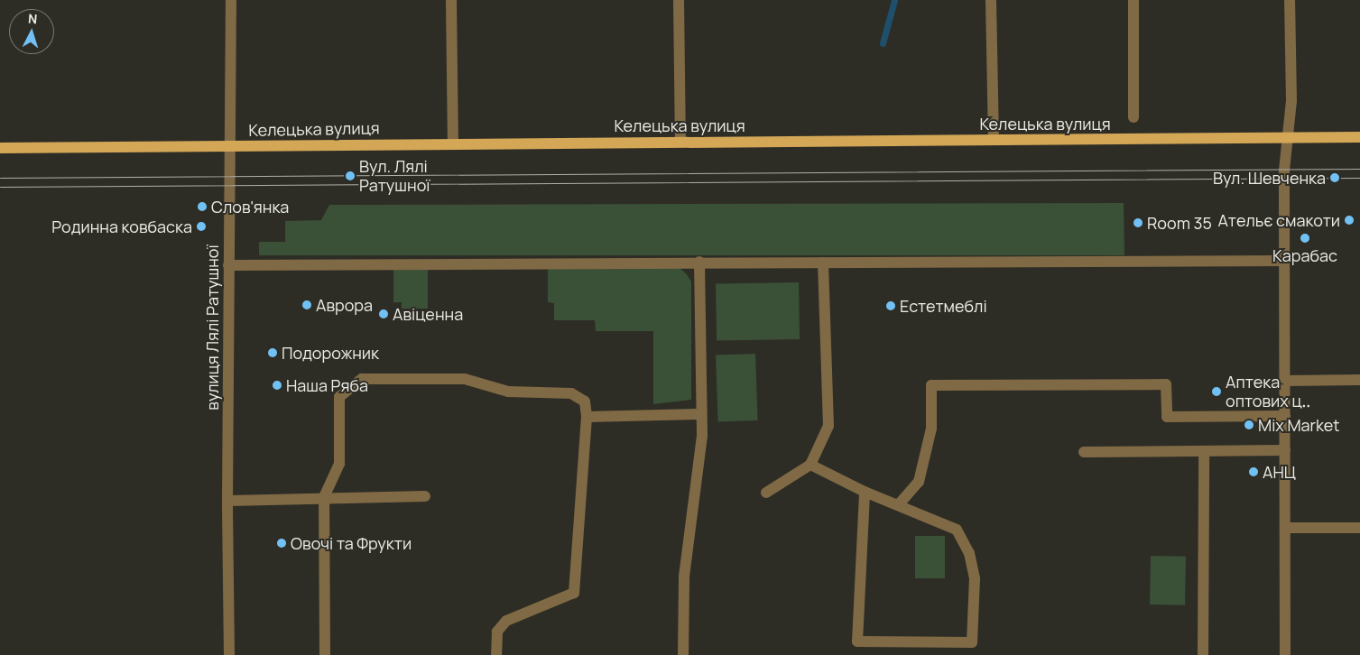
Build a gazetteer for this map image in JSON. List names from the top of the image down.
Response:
{
  "streets": {
    "main road": ["Келецька вулиця"],
    "street": ["вулиця Лялі Ратушної"]
  },
  "crossings": [
    ["Келецька вулиця", "вулиця Лялі Ратушної"]
  ],
  "places": [
    "Вул. Лялі Ратушної",
    "Вул. Шевченка",
    "Слов'янка",
    "Ательє смакоти",
    "Room 35",
    "Родинна ковбаска",
    "Карабас",
    "Аврора",
    "Естетмеблі",
    "Авіценна",
    "Подорожник",
    "Наша Ряба",
    "Аптека оптових ц‥",
    "Mix Market",
    "АНЦ",
    "Овочі та Фрукти"
  ],
  "north": "top"
}
